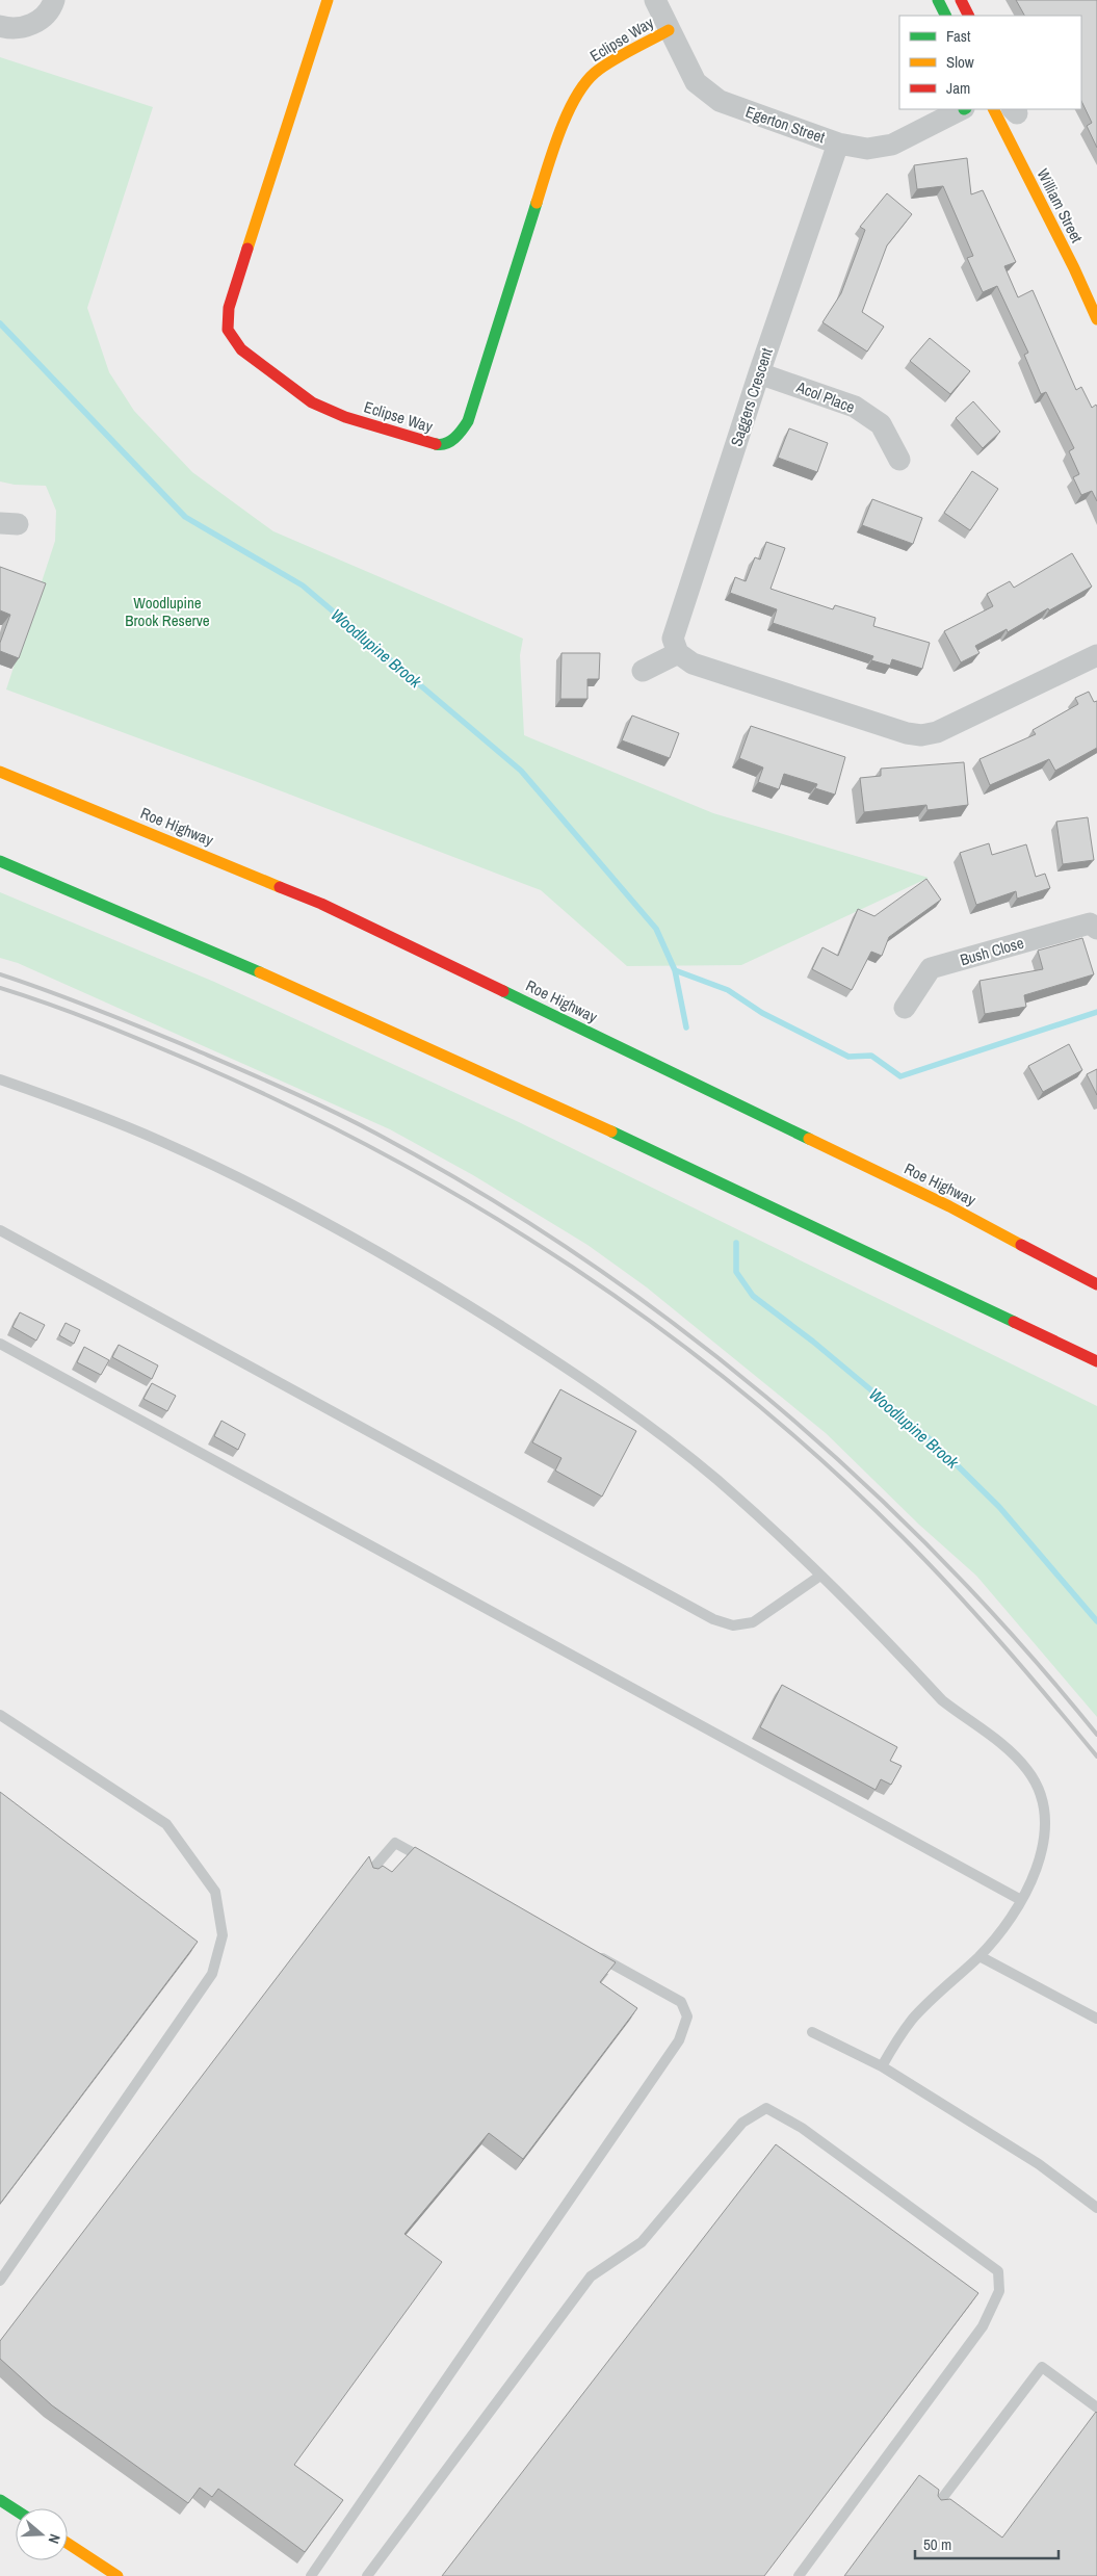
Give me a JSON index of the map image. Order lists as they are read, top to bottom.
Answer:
{
  "streets": {
    "main road": ["Eclipse Way", "William Street", "Roe Highway"],
    "street": [
      "Egerton Street",
      "Saggers Crescent",
      "Acol Place",
      "Bush Close"
    ]
  },
  "crossings": [
    ["Eclipse Way", "Egerton Street"],
    ["Egerton Street", "William Street"],
    ["Egerton Street", "Saggers Crescent"],
    ["Saggers Crescent", "Acol Place"]
  ],
  "water": ["Woodlupine Brook"],
  "parks": ["Woodlupine Brook Reserve"],
  "legend": ["Fast", "Slow", "Jam"],
  "scale_bar": "50 m",
  "north": "right"
}
